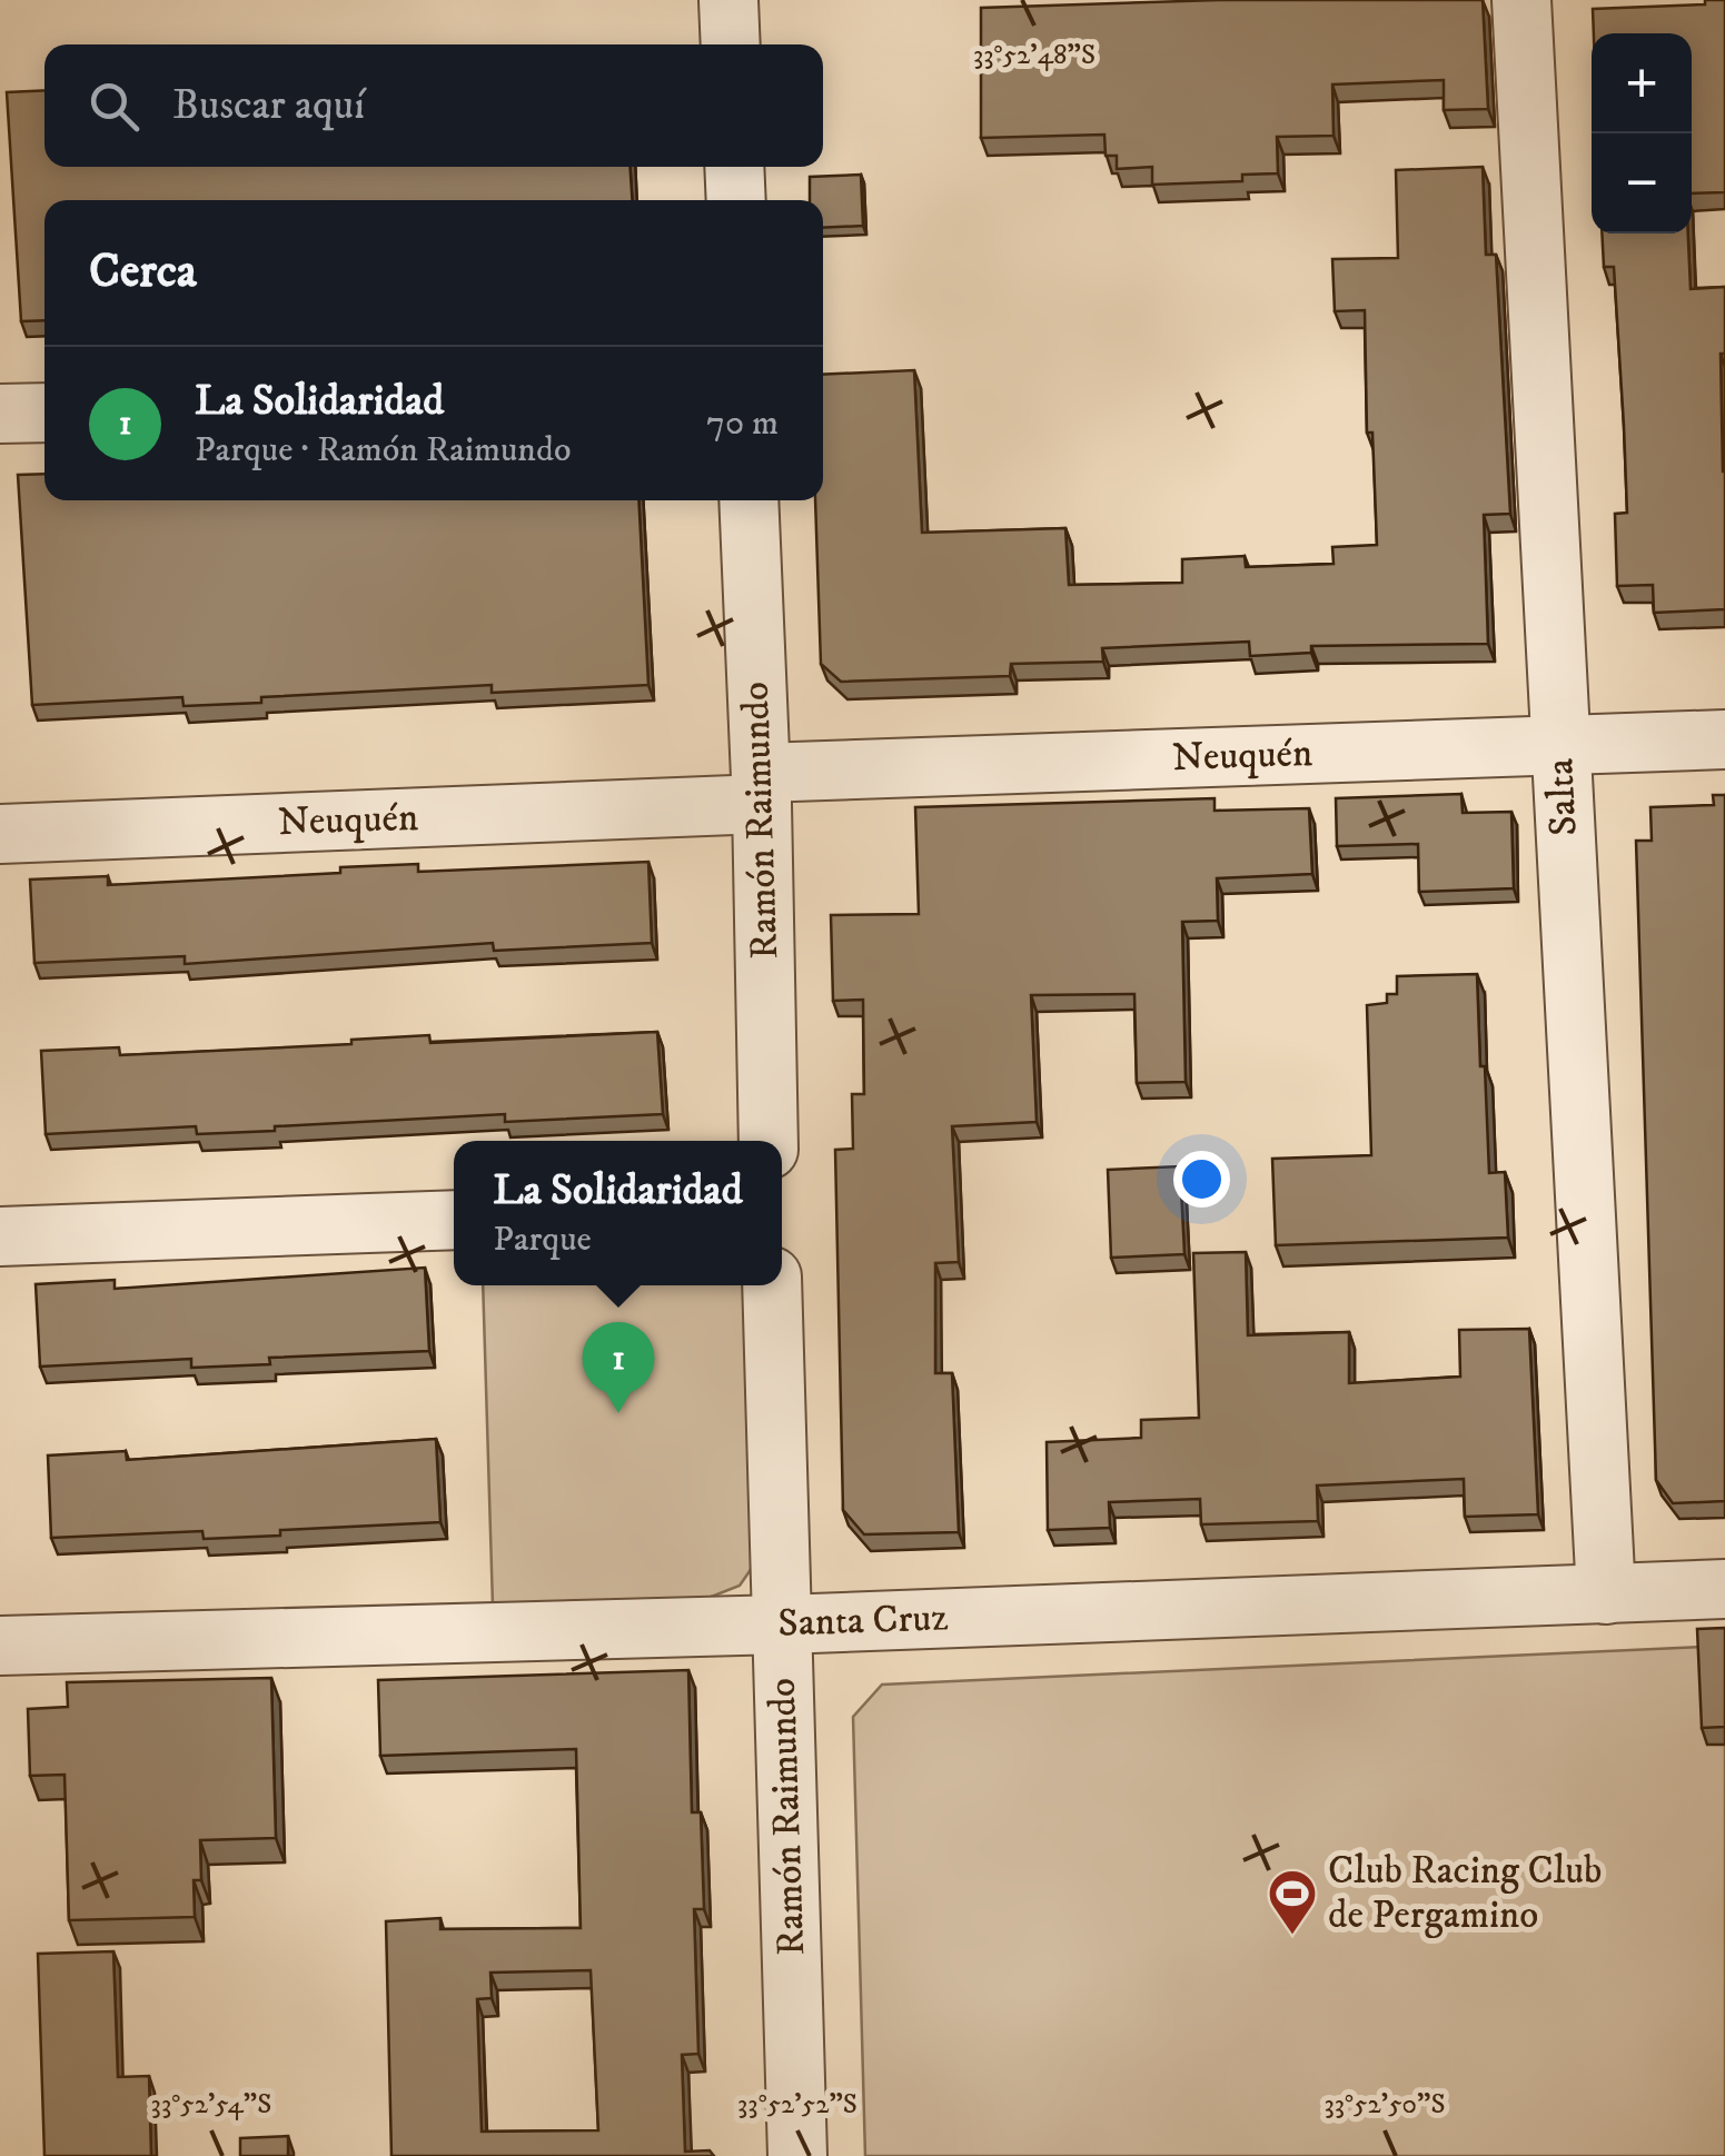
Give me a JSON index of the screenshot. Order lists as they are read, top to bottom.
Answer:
{
  "streets": {
    "street": [
      "Neuquén",
      "Salta",
      "Ramón Raimundo",
      "Santa Cruz"
    ]
  },
  "crossings": [
    ["Neuquén", "Salta"],
    ["Neuquén", "Ramón Raimundo"],
    ["Salta", "Santa Cruz"],
    ["Ramón Raimundo", "Santa Cruz"]
  ],
  "places": {
    "sports": ["Club Racing Club de Pergamino"]
  },
  "page": {
    "map_buttons": ["+", "−"],
    "search": "Buscar aquí",
    "heading": "Cerca",
    "list": [
      {
        "mark": "1",
        "name": "La Solidaridad",
        "note": "Parque · Ramón Raimundo",
        "value": "70 m"
      }
    ],
    "popup": ["La Solidaridad", "Parque"],
    "pins": "1"
  },
  "coordinates": [
    "33°52'48\"S",
    "33°52'54\"S",
    "33°52'52\"S",
    "33°52'50\"S"
  ]
}
